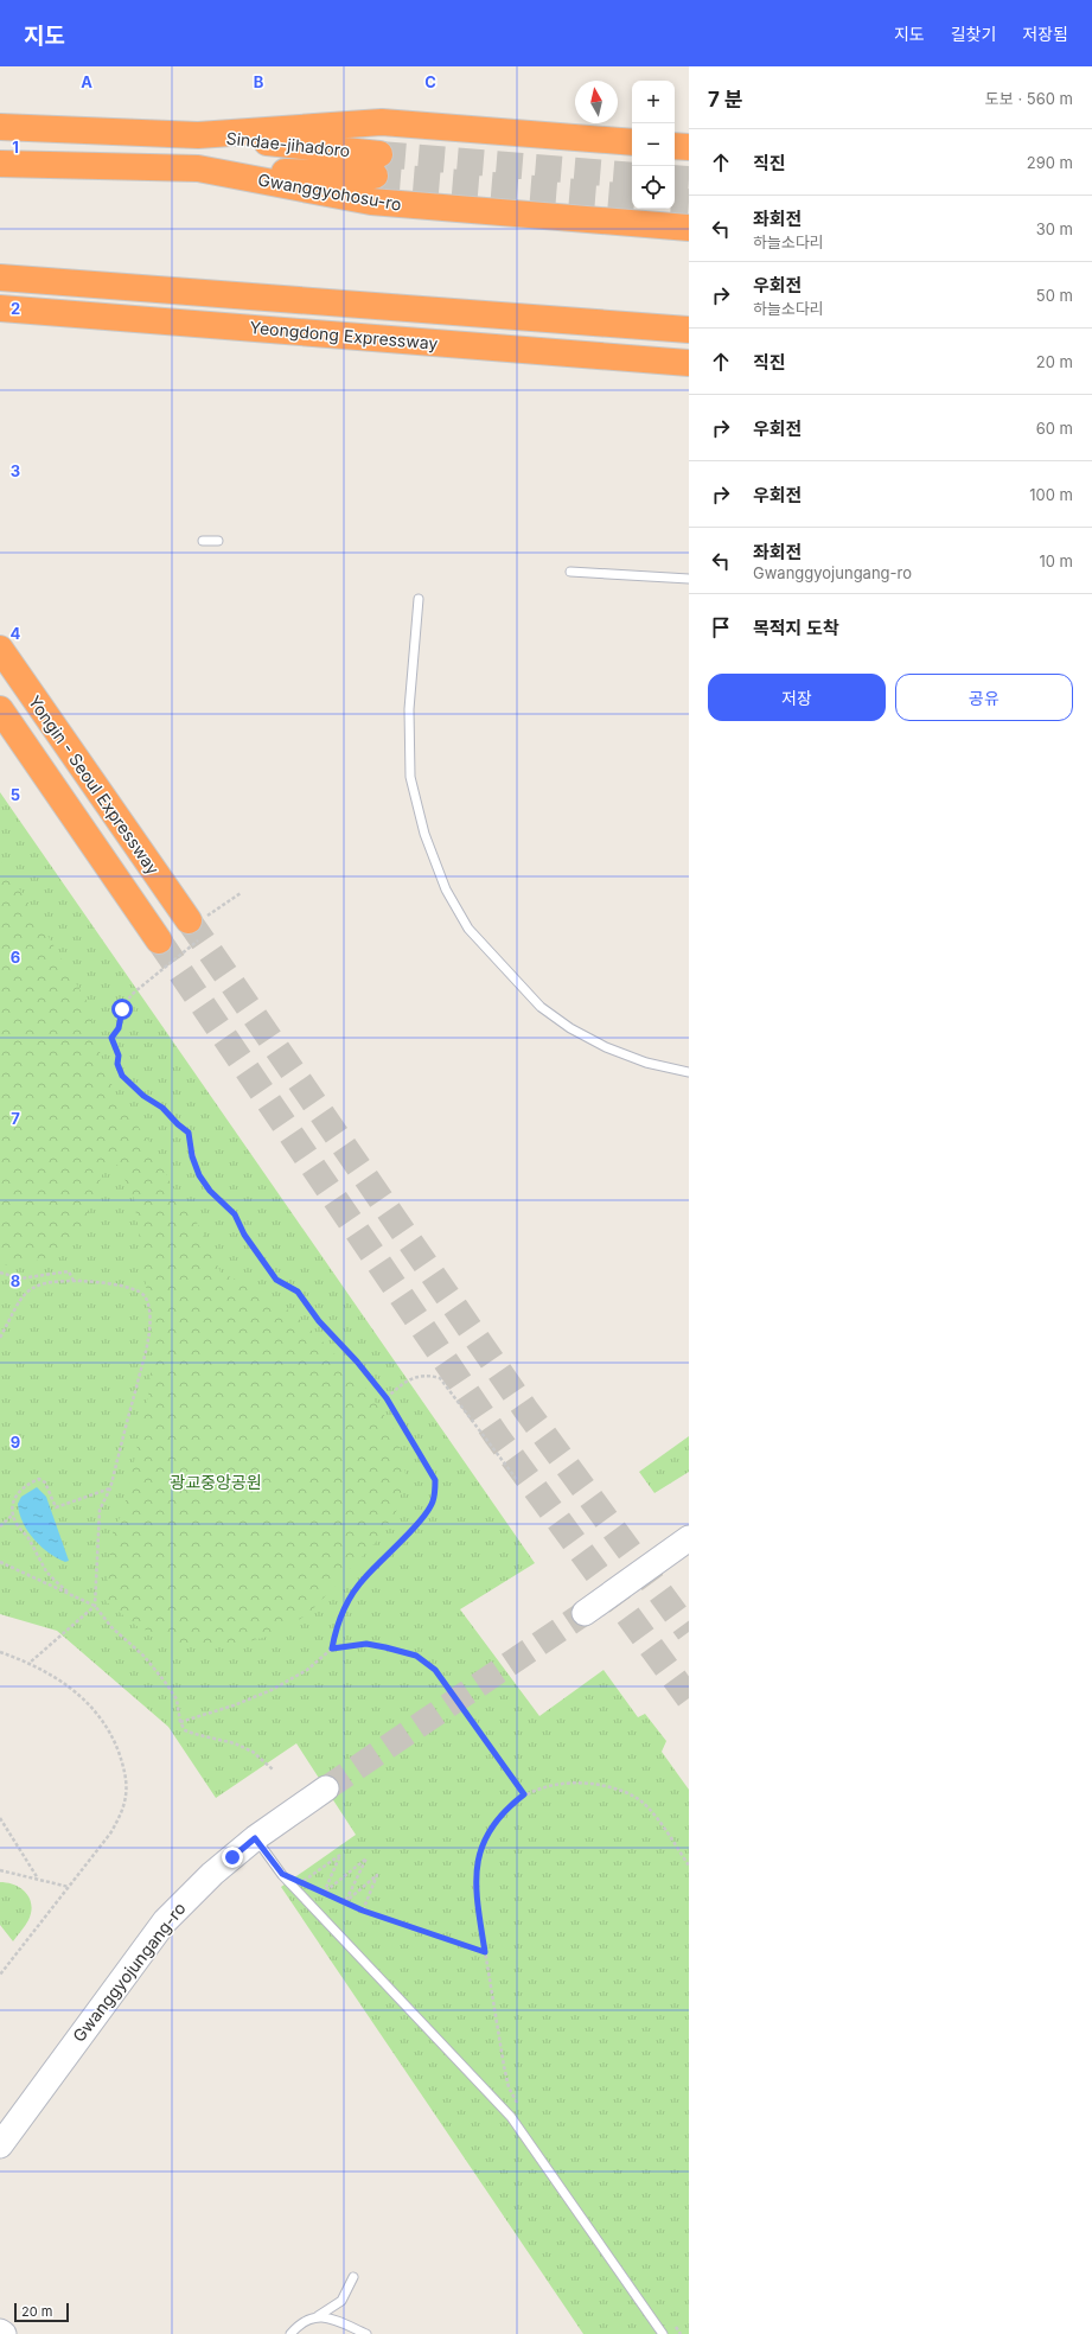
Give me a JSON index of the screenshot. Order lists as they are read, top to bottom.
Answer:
{
  "streets": {
    "highway": [
      "Sindae-jihadoro",
      "Gwanggyohosu-ro",
      "Yeongdong Expressway",
      "Yongin - Seoul Expressway"
    ],
    "main road": ["Gwanggyojungang-ro"]
  },
  "crossings": [
    ["Sindae-jihadoro", "Gwanggyohosu-ro"]
  ],
  "parks": ["광교중앙공원"],
  "scale_bar": "20 m",
  "north": "top",
  "page": {
    "header": "지도",
    "nav": ["지도", "길찾기", "저장됨"],
    "heading": ["7 분", "도보 · 560 m"],
    "map_buttons": ["+", "−"],
    "list": [
      ["직진", "290 m"],
      ["좌회전", "하늘소다리", "30 m"],
      ["우회전", "하늘소다리", "50 m"],
      ["직진", "20 m"],
      ["우회전", "60 m"],
      ["우회전", "100 m"],
      ["좌회전", "Gwanggyojungang-ro", "10 m"],
      "목적지 도착"
    ],
    "buttons": ["저장", "공유"],
    "scale": "20 m"
  },
  "grid": {
    "columns": ["A", "B", "C"],
    "rows": [
      "1",
      "2",
      "3",
      "4",
      "5",
      "6",
      "7",
      "8",
      "9"
    ]
  }
}
